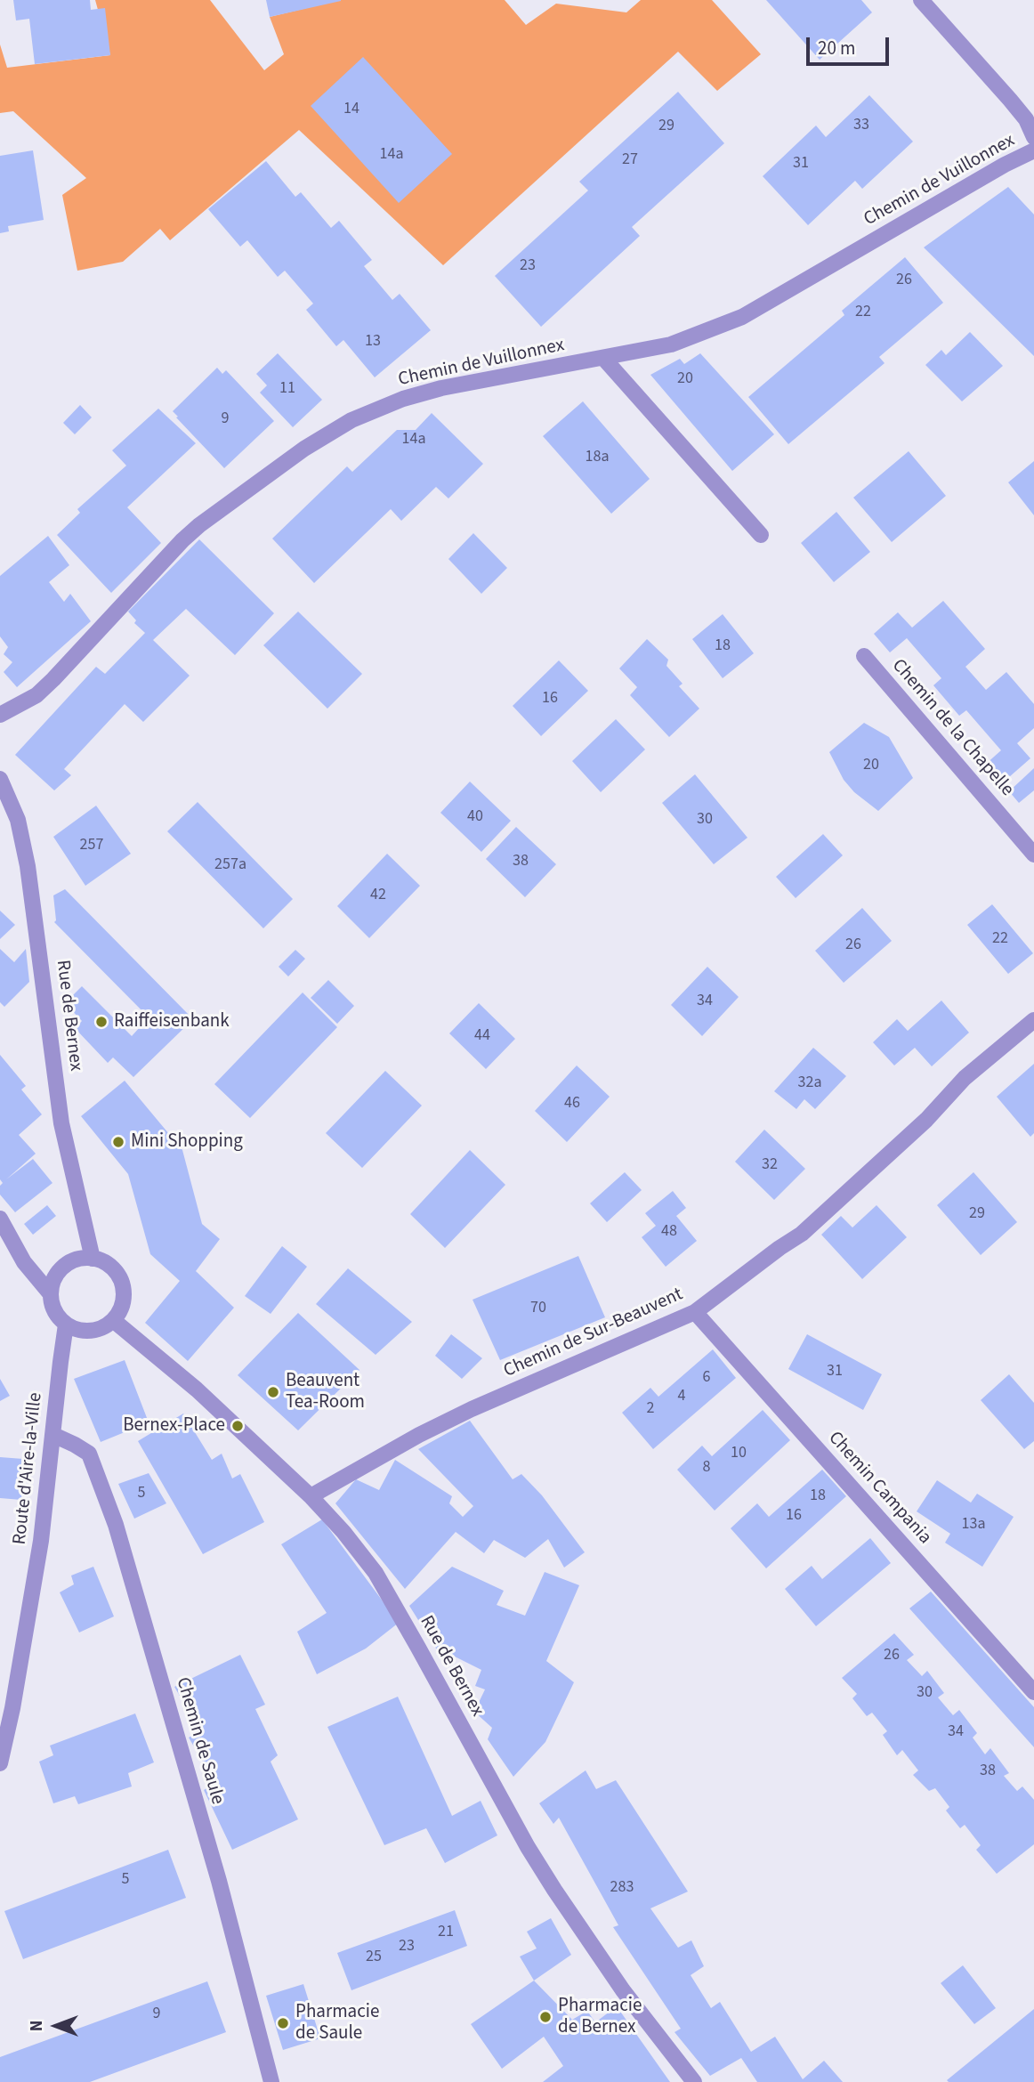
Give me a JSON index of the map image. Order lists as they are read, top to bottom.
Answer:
{
  "streets": {
    "street": [
      "Chemin de Vuillonnex",
      "Chemin de la Chapelle",
      "Rue de Bernex",
      "Chemin de Sur-Beauvent",
      "Route d'Aire-la-Ville",
      "Chemin Campania",
      "Chemin de Saule"
    ]
  },
  "crossings": [
    ["Rue de Bernex", "Chemin de Sur-Beauvent"],
    ["Rue de Bernex", "Route d'Aire-la-Ville"],
    ["Chemin de Sur-Beauvent", "Chemin Campania"],
    ["Route d'Aire-la-Ville", "Chemin de Saule"]
  ],
  "places": [
    "Raiffeisenbank",
    "Mini Shopping",
    "Beauvent Tea-Room",
    "Bernex-Place",
    "Pharmacie de Bernex",
    "Pharmacie de Saule"
  ],
  "house_numbers": [
    "14",
    "33",
    "29",
    "14a",
    "27",
    "31",
    "23",
    "26",
    "22",
    "13",
    "20",
    "11",
    "9",
    "14a",
    "18a",
    "18",
    "16",
    "20",
    "40",
    "30",
    "257",
    "38",
    "257a",
    "42",
    "22",
    "26",
    "34",
    "44",
    "32a",
    "46",
    "32",
    "29",
    "48",
    "70",
    "31",
    "6",
    "4",
    "2",
    "10",
    "8",
    "5",
    "18",
    "16",
    "13a",
    "26",
    "30",
    "34",
    "38",
    "5",
    "283",
    "21",
    "23",
    "25",
    "9"
  ],
  "scale_bar": "20 m",
  "north": "left"
}
